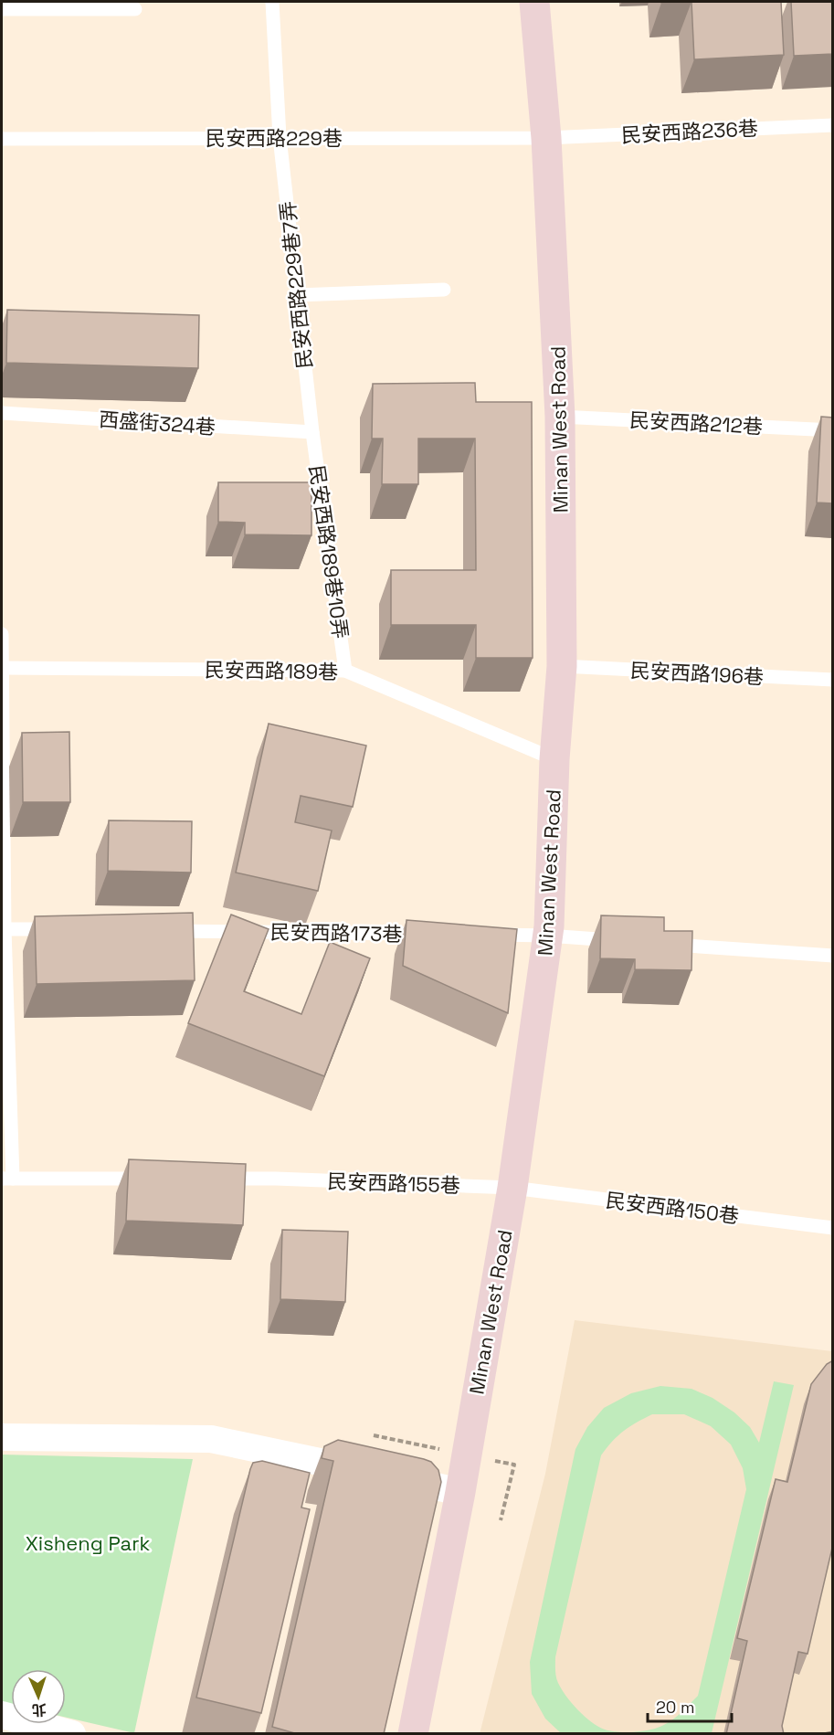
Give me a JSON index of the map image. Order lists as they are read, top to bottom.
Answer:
{
  "streets": {
    "street": ["Minan West Road"],
    "lane": [
      "民安西路236巷",
      "民安西路229巷",
      "民安西路229巷7弄",
      "西盛街324巷",
      "民安西路212巷",
      "民安西路189巷10弄",
      "民安西路189巷",
      "民安西路196巷",
      "民安西路173巷",
      "民安西路155巷",
      "民安西路150巷"
    ]
  },
  "crossings": [
    ["民安西路236巷", "民安西路229巷"],
    ["民安西路236巷", "Minan West Road"],
    ["民安西路229巷", "民安西路229巷7弄"],
    ["民安西路229巷", "Minan West Road"],
    ["民安西路229巷7弄", "西盛街324巷"],
    ["民安西路229巷7弄", "民安西路189巷10弄"],
    ["西盛街324巷", "民安西路189巷10弄"],
    ["民安西路212巷", "Minan West Road"],
    ["Minan West Road", "民安西路189巷"],
    ["Minan West Road", "民安西路196巷"],
    ["Minan West Road", "民安西路155巷"],
    ["Minan West Road", "民安西路150巷"],
    ["民安西路189巷10弄", "民安西路189巷"],
    ["民安西路155巷", "民安西路150巷"]
  ],
  "parks": ["Xisheng Park"],
  "scale_bar": "20 m",
  "north": "bottom"
}
